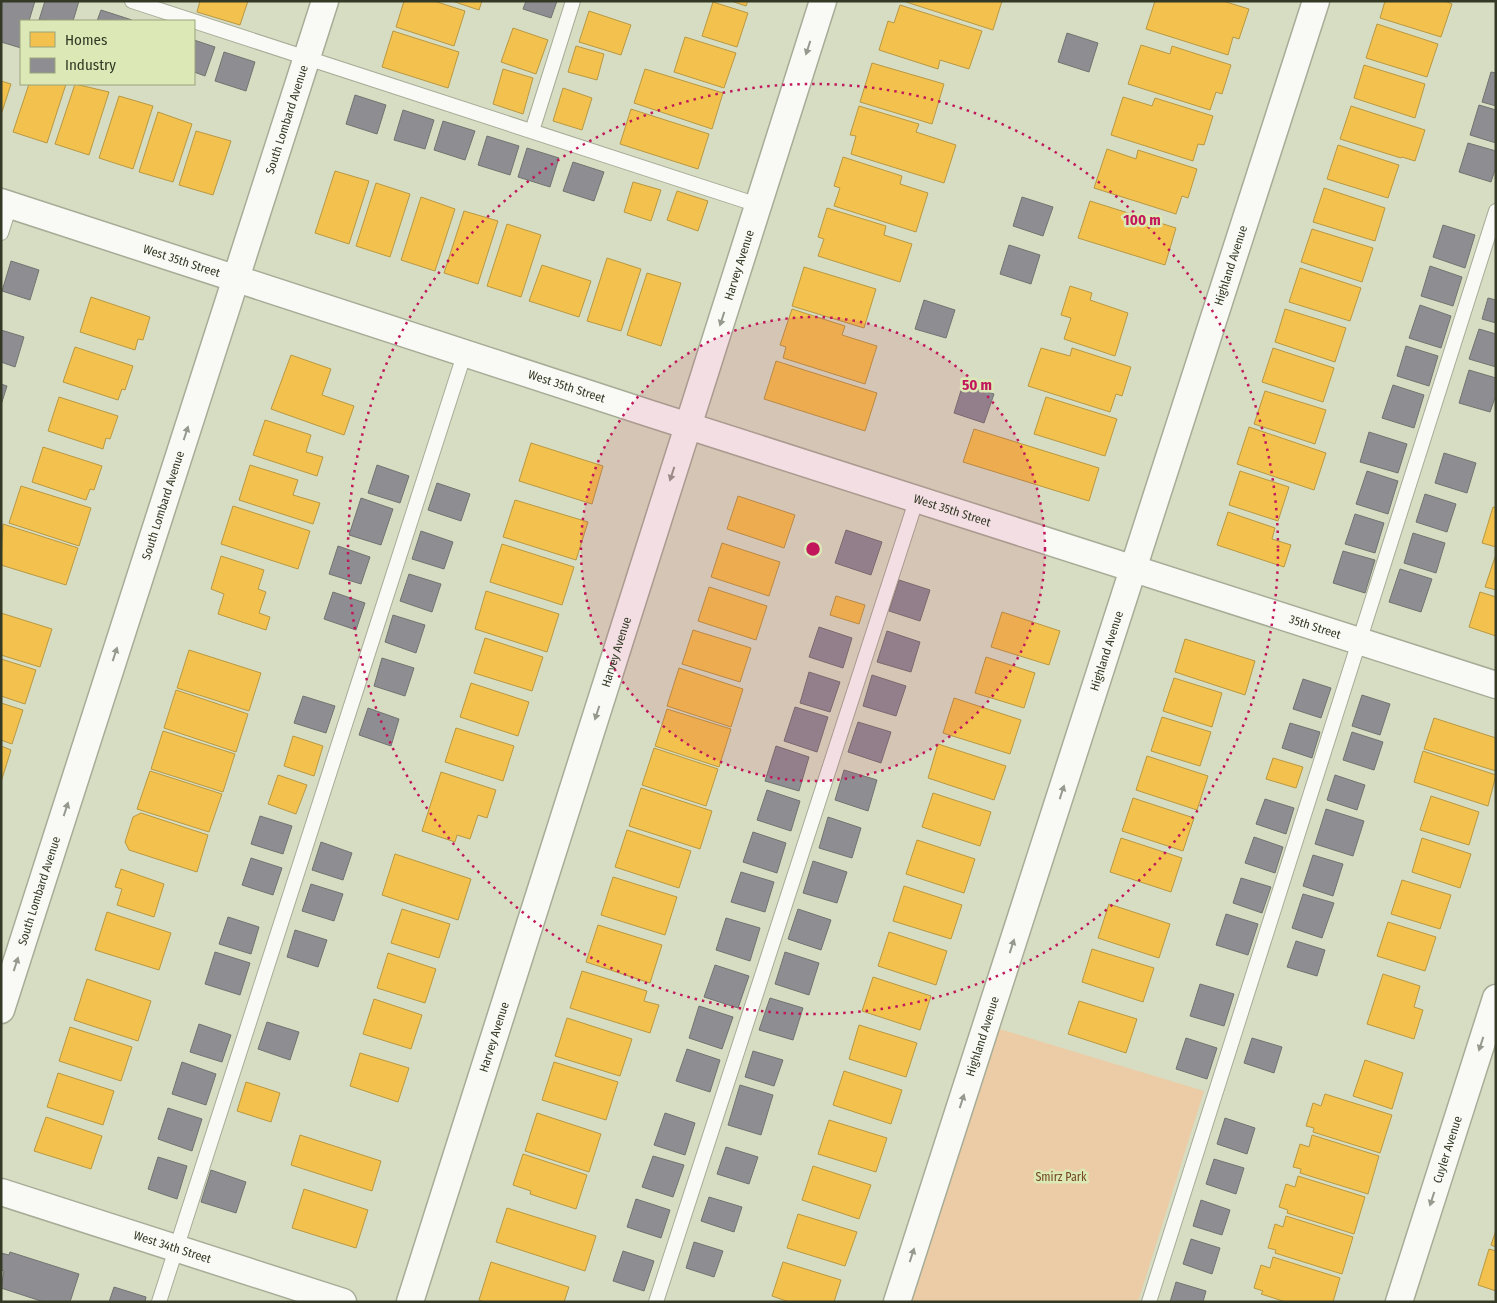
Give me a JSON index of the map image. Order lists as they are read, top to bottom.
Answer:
{
  "streets": {
    "street": [
      "South Lombard Avenue",
      "West 35th Street",
      "Harvey Avenue",
      "Highland Avenue",
      "35th Street",
      "Cuyler Avenue",
      "West 34th Street"
    ]
  },
  "crossings": [
    ["South Lombard Avenue", "West 35th Street"],
    ["West 35th Street", "Harvey Avenue"],
    ["West 35th Street", "Highland Avenue"],
    ["West 35th Street", "35th Street"],
    ["Highland Avenue", "35th Street"]
  ],
  "one_way": [
    "South Lombard Avenue",
    "Harvey Avenue",
    "Highland Avenue",
    "Cuyler Avenue"
  ],
  "parks": ["Smirz Park"],
  "legend": ["Homes", "Industry"],
  "rings": ["100 m", "50 m"]
}
